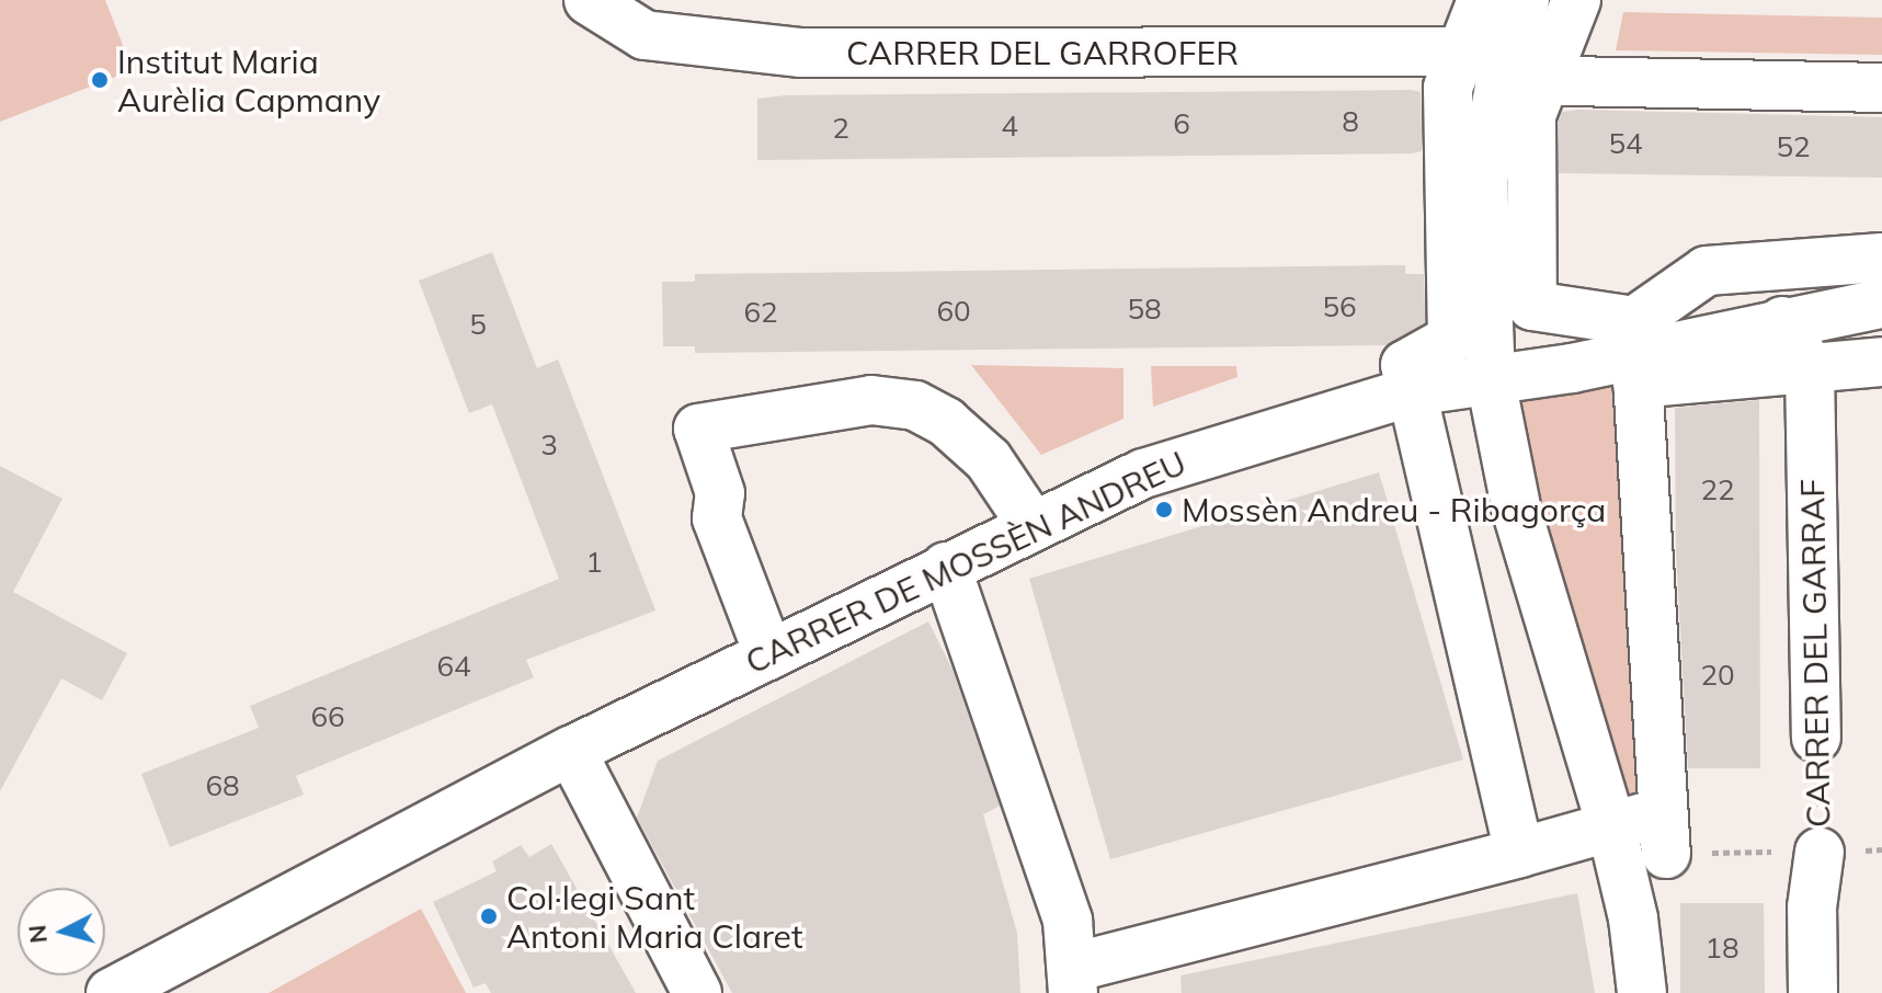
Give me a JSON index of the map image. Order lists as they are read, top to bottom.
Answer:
{
  "streets": {
    "street": ["CARRER DEL GARROFER", "CARRER DE MOSSÈN ANDREU", "CARRER DEL GARRAF"]
  },
  "crossings": [
    ["CARRER DE MOSSÈN ANDREU", "CARRER DEL GARRAF"]
  ],
  "places": ["Institut Maria Aurèlia Capmany", "Mossèn Andreu - Ribagorça", "Col·legi Sant Antoni Maria Claret"],
  "house_numbers": [
    "8",
    "6",
    "4",
    "2",
    "54",
    "52",
    "56",
    "58",
    "60",
    "62",
    "5",
    "3",
    "22",
    "1",
    "64",
    "20",
    "66",
    "68",
    "18"
  ],
  "north": "left"
}
